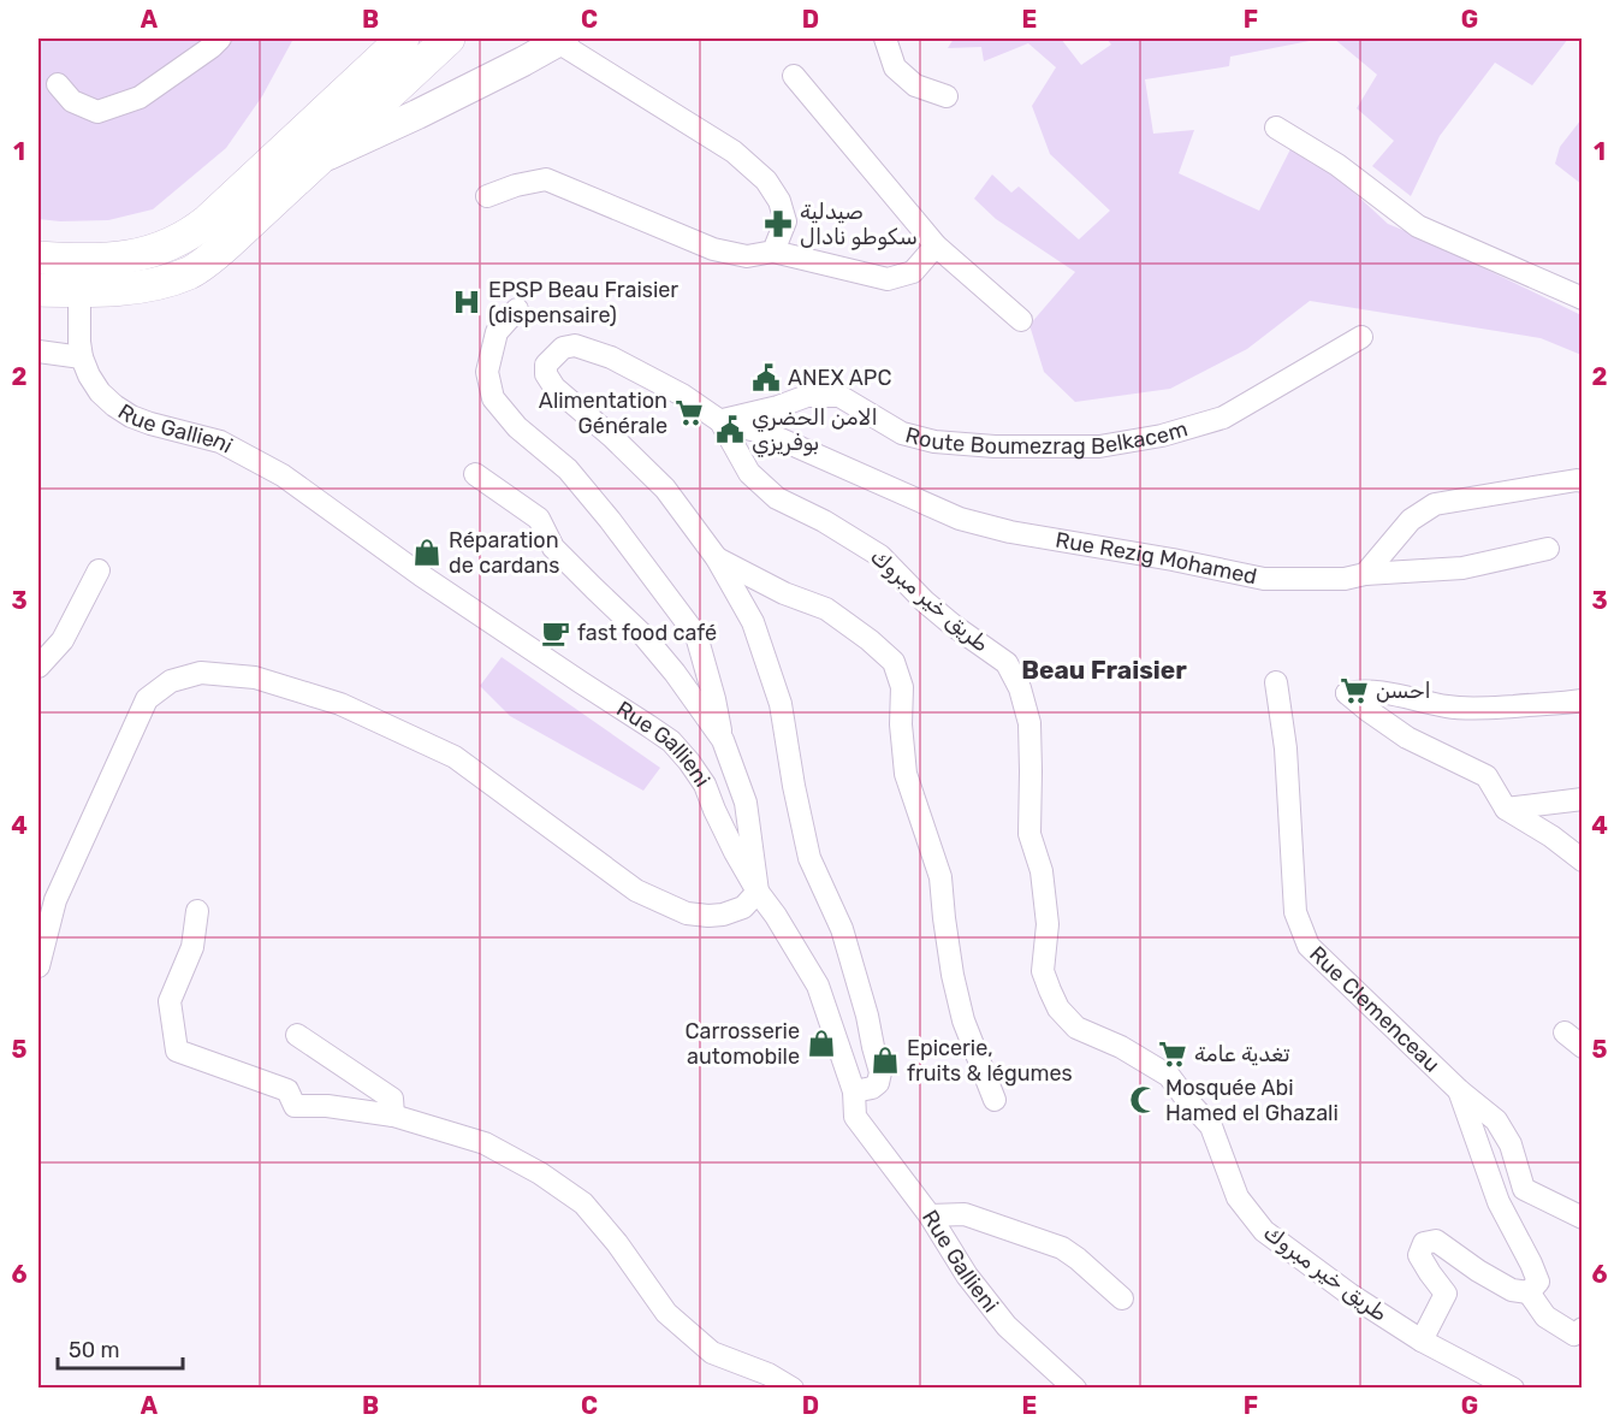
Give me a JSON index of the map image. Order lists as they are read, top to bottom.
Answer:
{
  "streets": {
    "street": [
      "Route Boumezrag Belkacem",
      "Rue Gallieni",
      "Rue Rezig Mohamed",
      "طريق خير مبروك",
      "Rue Clemenceau"
    ]
  },
  "crossings": [
    ["Route Boumezrag Belkacem", "Rue Rezig Mohamed"],
    ["Route Boumezrag Belkacem", "طريق خير مبروك"],
    ["Rue Gallieni", "طريق خير مبروك"],
    ["Rue Rezig Mohamed", "طريق خير مبروك"]
  ],
  "districts": ["Beau Fraisier"],
  "places": {
    "pharmacy": ["صيدلية سكوطو نادال"],
    "hospital": ["EPSP Beau Fraisier (dispensaire)"],
    "public building": ["ANEX APC", "الامن الحضري بوفريزي"],
    "supermarket": ["Alimentation Générale", "احسن", "تغدية عامة"],
    "shop": ["Réparation de cardans", "Carrosserie automobile", "Epicerie, fruits & légumes"],
    "cafe": ["fast food café"],
    "mosque": ["Mosquée Abi Hamed el Ghazali"]
  },
  "scale_bar": "50 m",
  "grid": {
    "columns": [
      "A",
      "B",
      "C",
      "D",
      "E",
      "F",
      "G"
    ],
    "rows": [
      "1",
      "2",
      "3",
      "4",
      "5",
      "6"
    ]
  }
}
